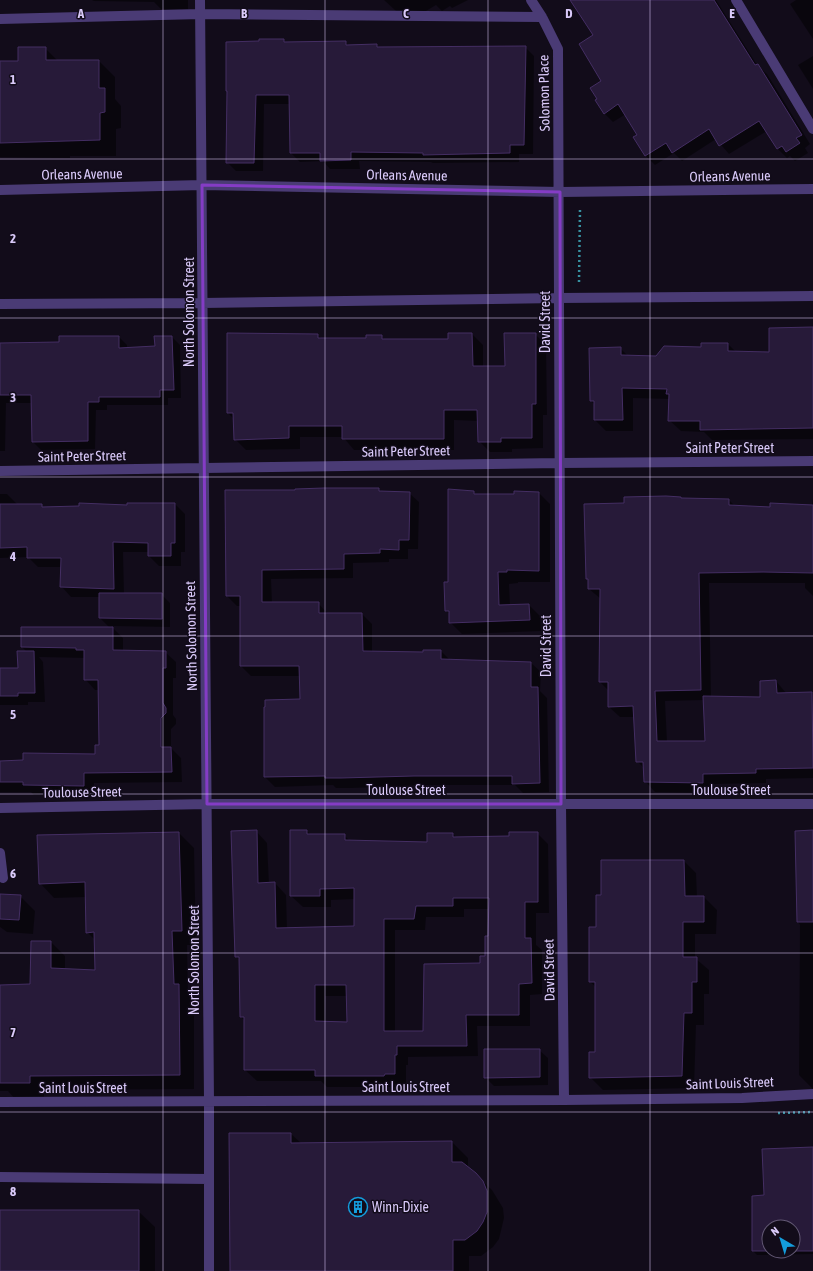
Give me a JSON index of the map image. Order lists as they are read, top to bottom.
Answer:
{
  "streets": {
    "street": [
      "Solomon Place",
      "Orleans Avenue",
      "North Solomon Street",
      "David Street",
      "Saint Peter Street",
      "Toulouse Street",
      "Saint Louis Street"
    ]
  },
  "crossings": [
    ["Solomon Place", "Orleans Avenue"],
    ["Solomon Place", "David Street"],
    ["Orleans Avenue", "North Solomon Street"],
    ["Orleans Avenue", "David Street"],
    ["North Solomon Street", "Saint Peter Street"],
    ["North Solomon Street", "Toulouse Street"],
    ["North Solomon Street", "Saint Louis Street"],
    ["David Street", "Saint Peter Street"],
    ["David Street", "Toulouse Street"],
    ["David Street", "Saint Louis Street"]
  ],
  "places": {
    "building": ["Winn-Dixie"]
  },
  "north": "top left",
  "grid": {
    "columns": [
      "A",
      "B",
      "C",
      "D",
      "E"
    ],
    "rows": [
      "1",
      "2",
      "3",
      "4",
      "5",
      "6",
      "7",
      "8"
    ]
  }
}
